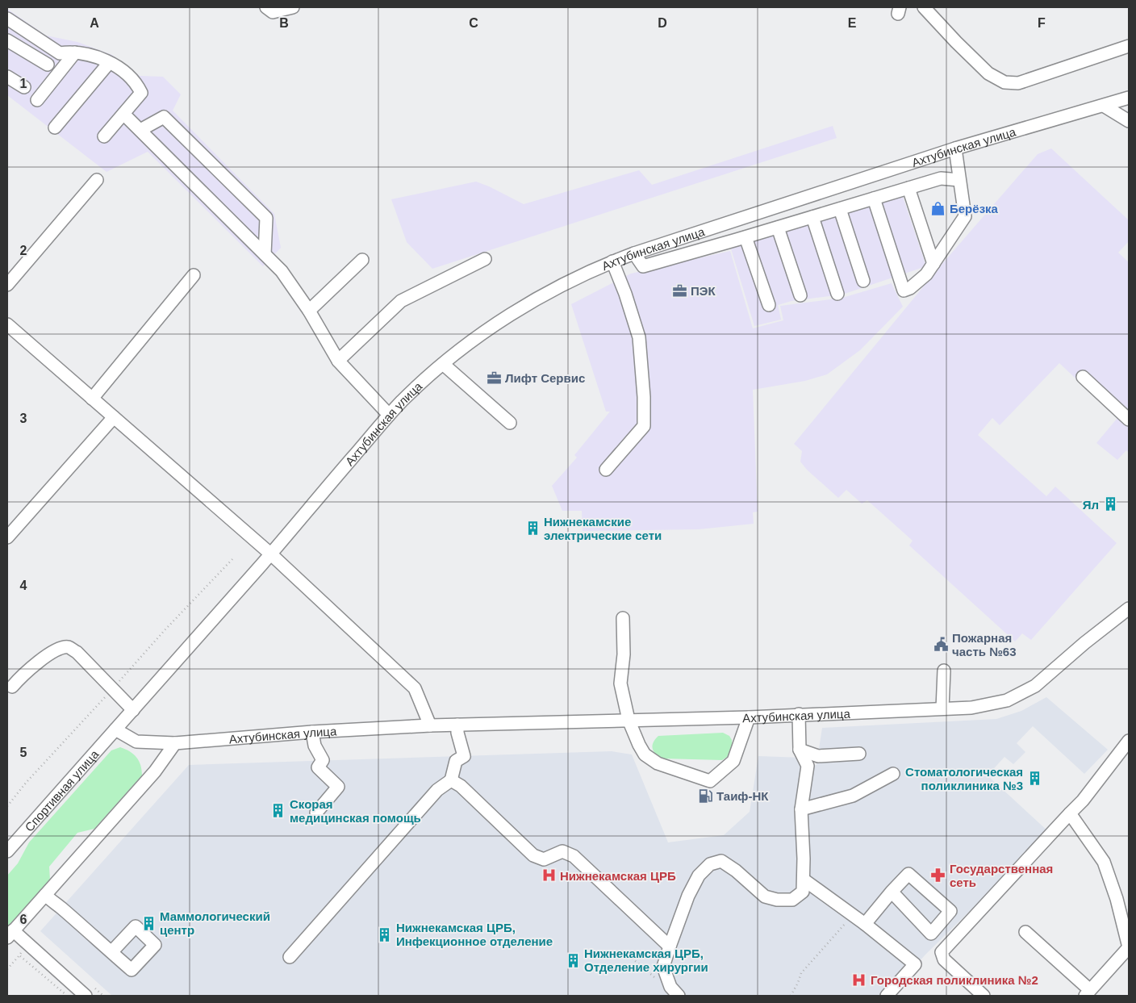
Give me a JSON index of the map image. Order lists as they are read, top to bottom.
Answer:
{
  "streets": {
    "street": ["Ахтубинская улица", "Спортивная улица"]
  },
  "crossings": [
    ["Ахтубинская улица", "Спортивная улица"]
  ],
  "places": {
    "shop": ["Берёзка"],
    "office": ["ПЭК", "Лифт Сервис"],
    "building": [
      "Ял",
      "Нижнекамские электрические сети",
      "Стоматологическая поликлиника №3",
      "Скорая медицинская помощь",
      "Маммологический центр",
      "Нижнекамская ЦРБ, Инфекционное отделение",
      "Нижнекамская ЦРБ, Отделение хирургии"
    ],
    "public building": ["Пожарная часть №63"],
    "fuel station": ["Таиф-НК"],
    "hospital": ["Нижнекамская ЦРБ", "Городская поликлиника №2"],
    "pharmacy": ["Государственная сеть"]
  },
  "grid": {
    "columns": [
      "A",
      "B",
      "C",
      "D",
      "E",
      "F"
    ],
    "rows": [
      "1",
      "2",
      "3",
      "4",
      "5",
      "6"
    ]
  }
}
